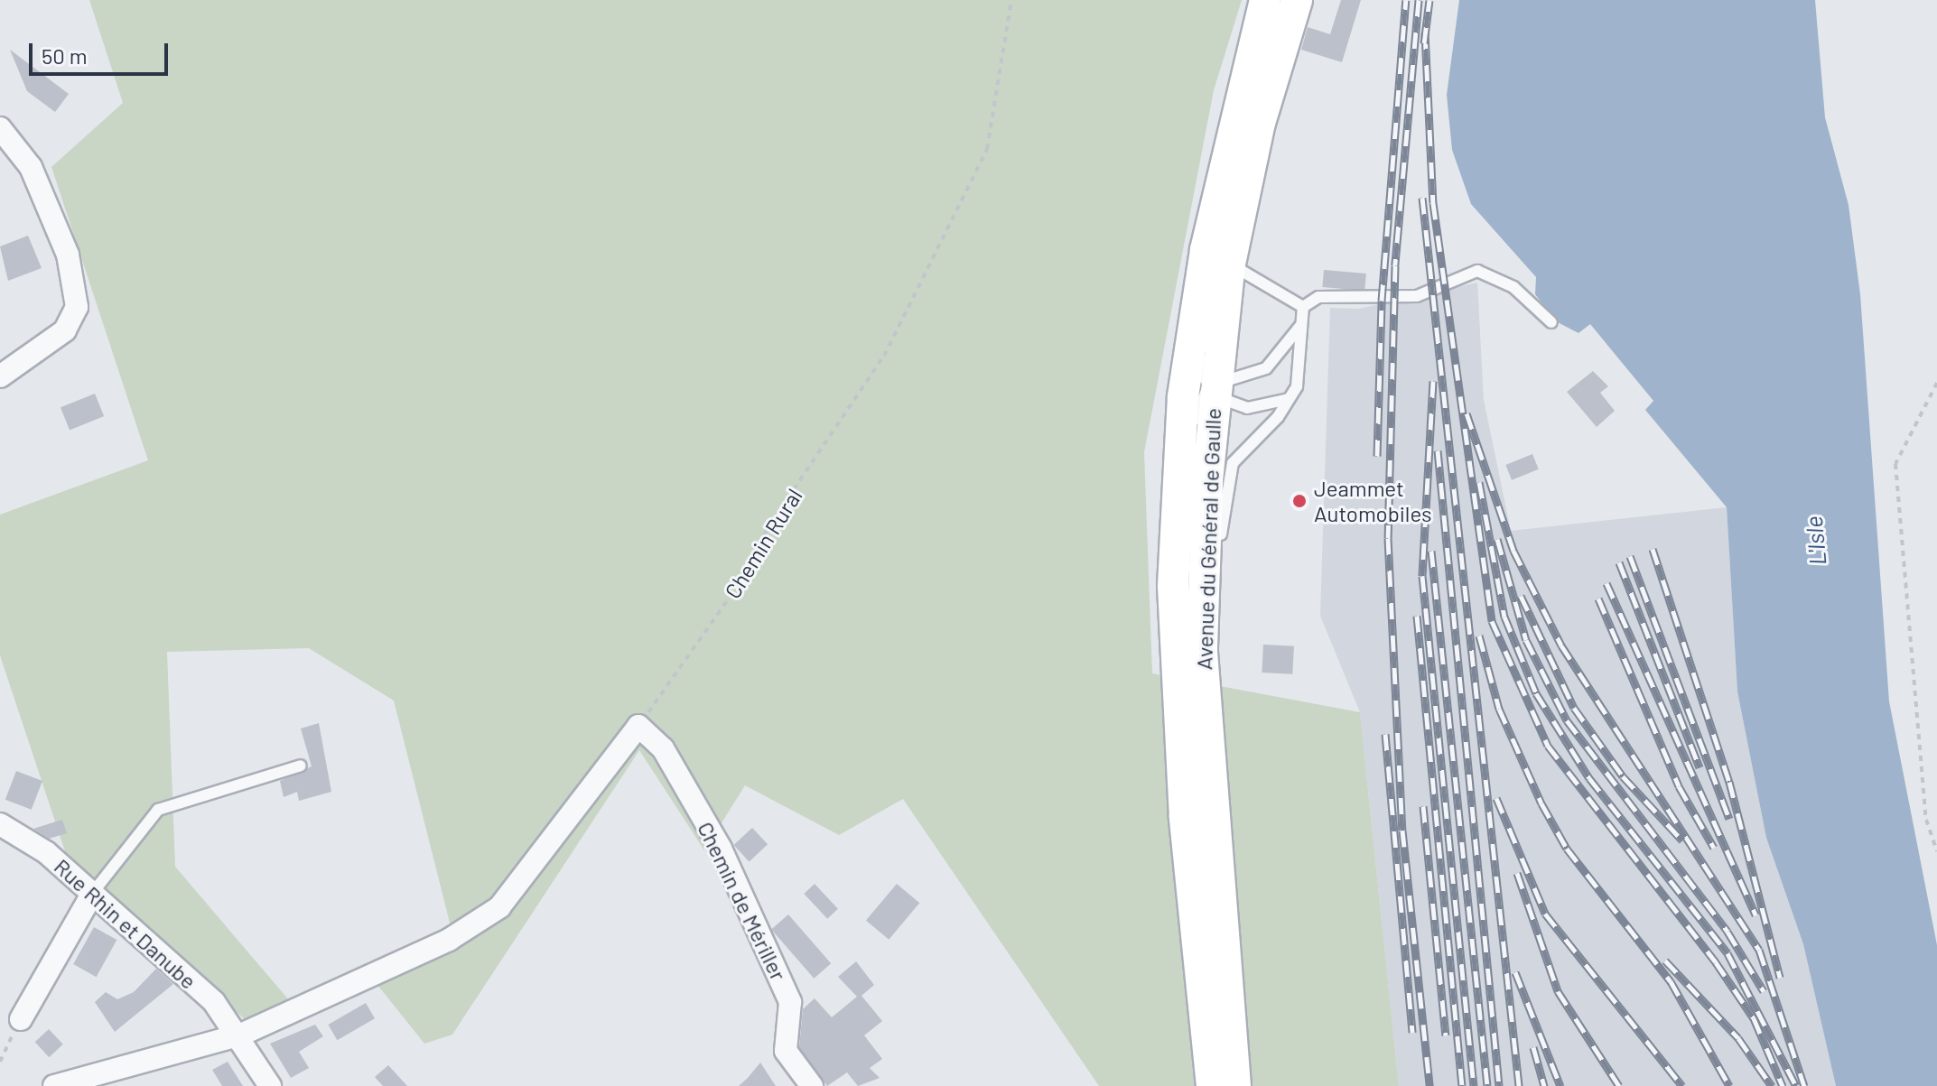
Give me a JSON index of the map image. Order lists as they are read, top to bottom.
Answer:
{
  "streets": {
    "main road": ["Avenue du Général de Gaulle"],
    "street": ["Chemin de Mériller", "Rue Rhin et Danube"],
    "path": ["Chemin Rural"]
  },
  "crossings": [
    ["Chemin Rural", "Chemin de Mériller"]
  ],
  "water": ["L'Isle"],
  "places": ["Jeammet Automobiles"],
  "scale_bar": "50 m"
}
